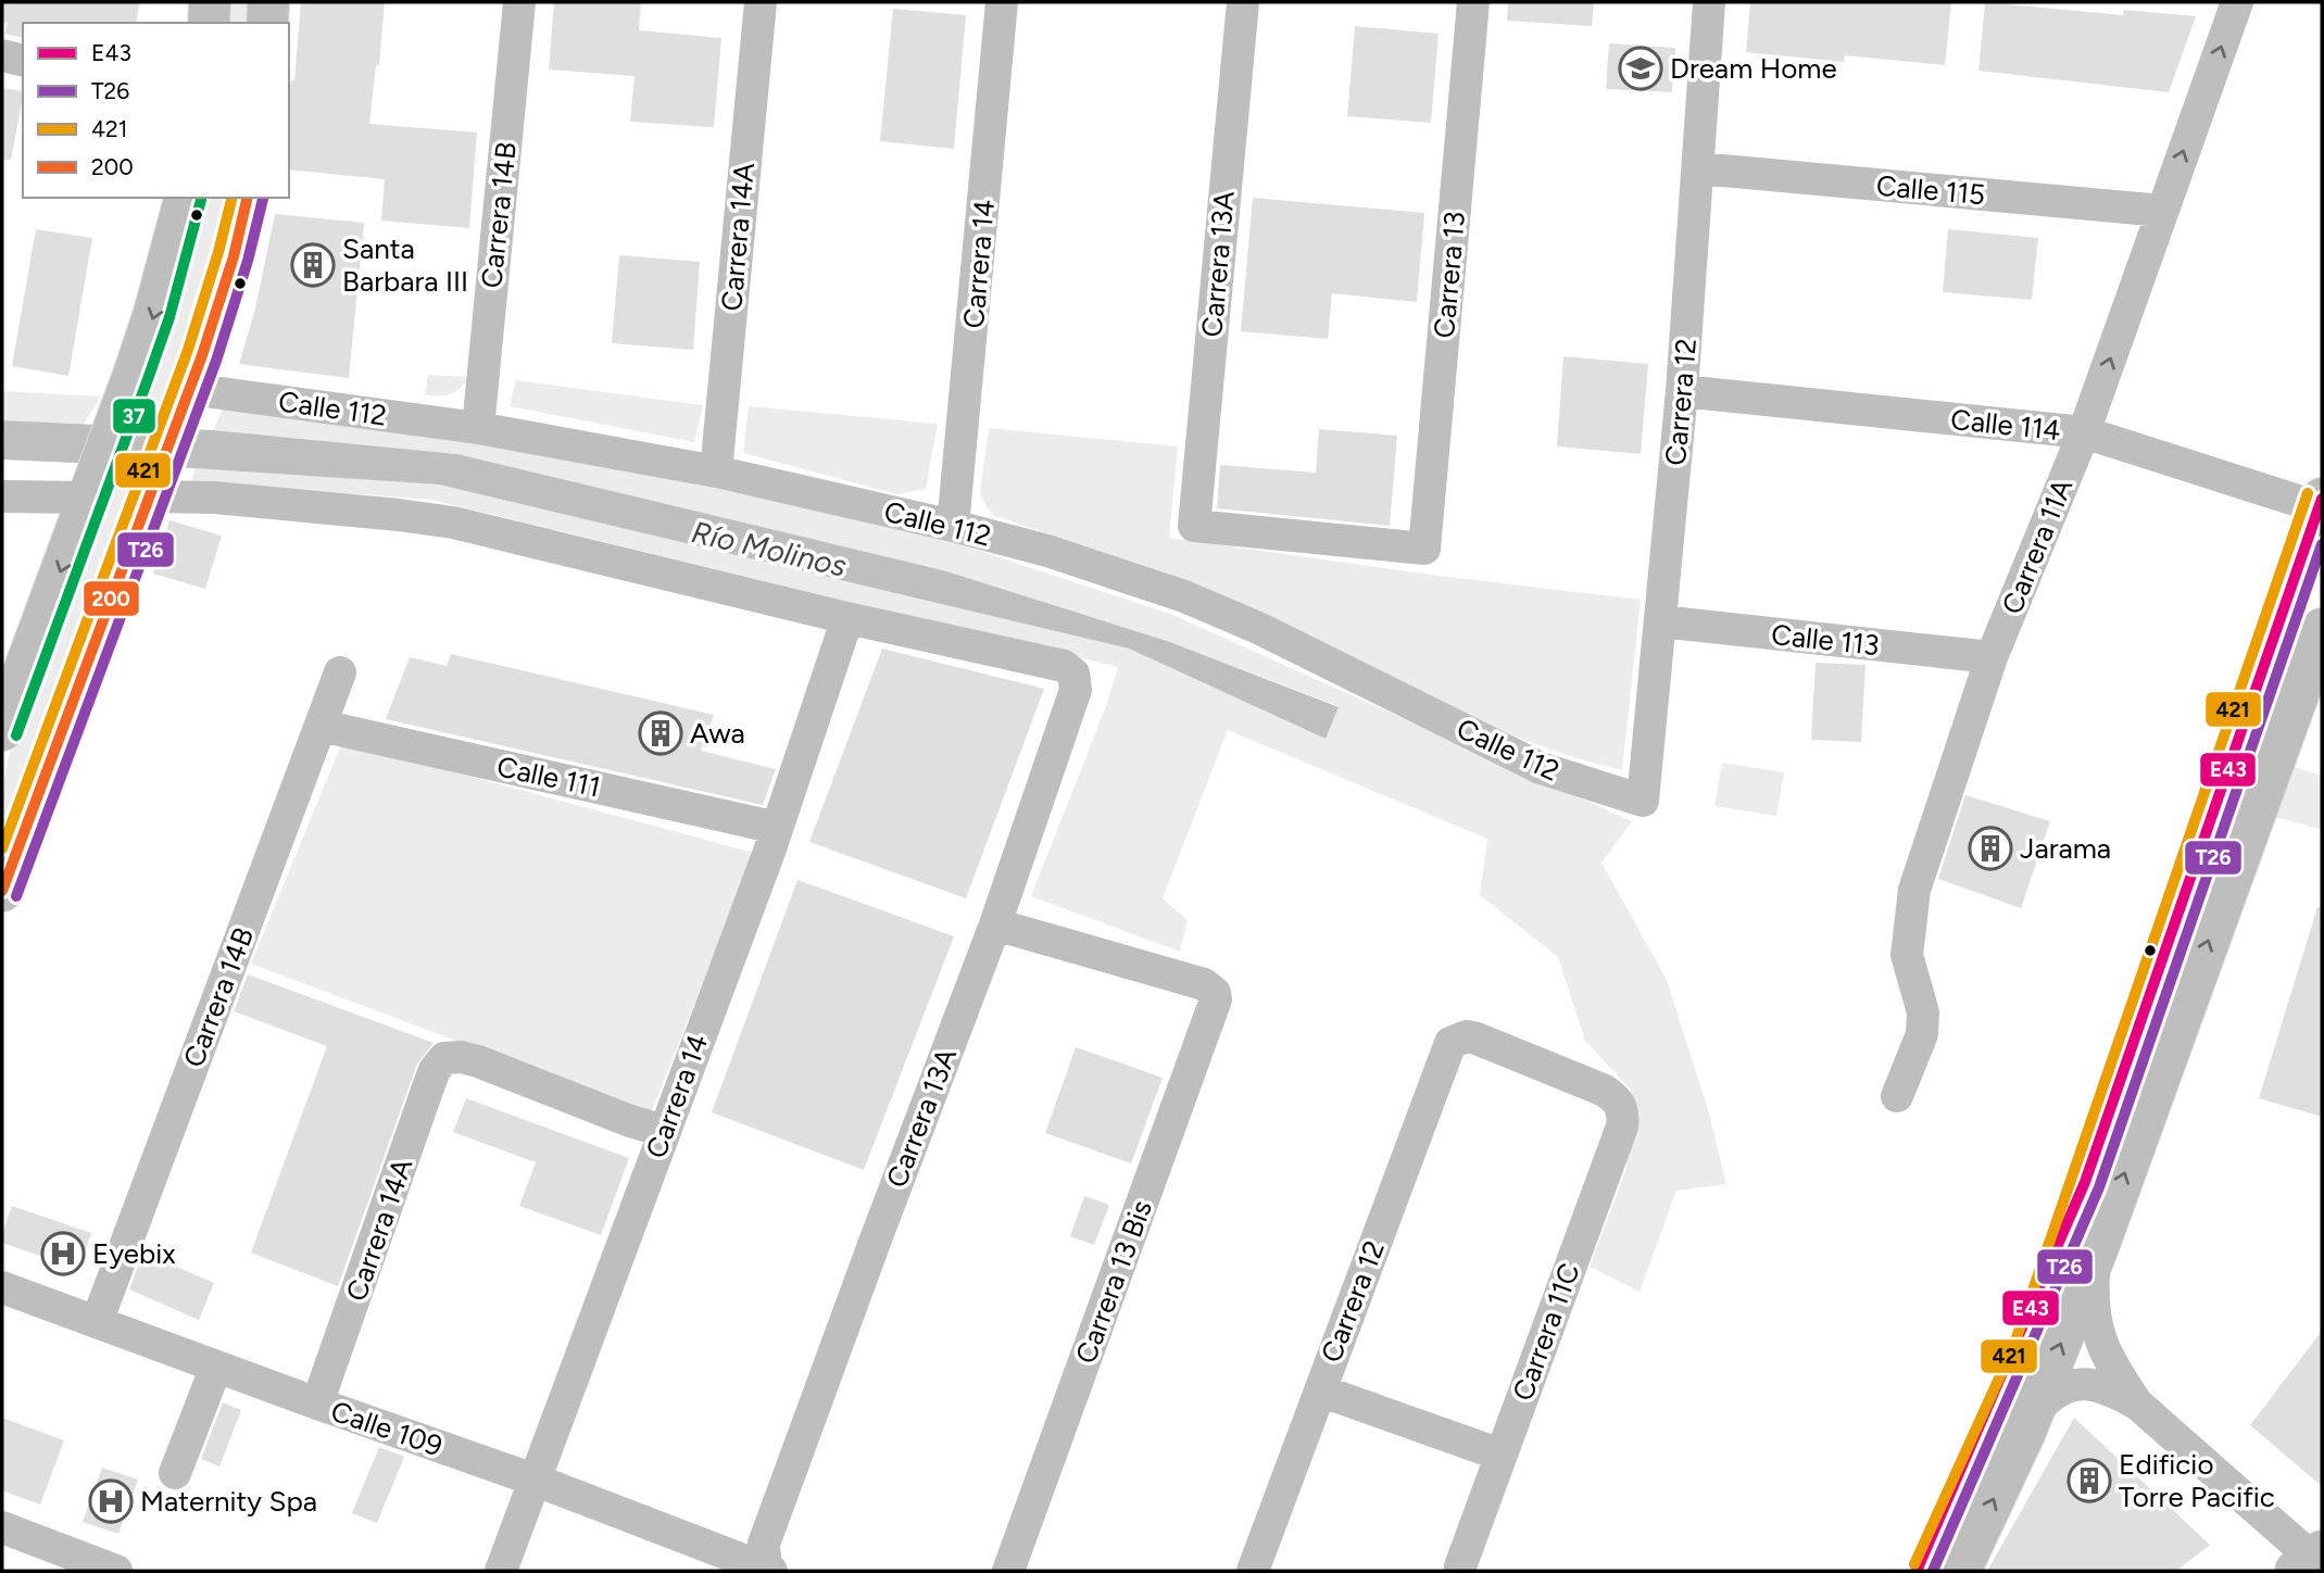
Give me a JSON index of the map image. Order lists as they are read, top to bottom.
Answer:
{
  "streets": {
    "street": [
      "Calle 115",
      "Carrera 14B",
      "Carrera 14A",
      "Carrera 14",
      "Carrera 13A",
      "Carrera 13",
      "Carrera 12",
      "Calle 112",
      "Calle 114",
      "Carrera 11A",
      "Calle 113",
      "Calle 111",
      "Carrera 13 Bis",
      "Carrera 11C",
      "Calle 109"
    ]
  },
  "crossings": [
    ["Calle 115", "Carrera 12"],
    ["Calle 115", "Carrera 11A"],
    ["Carrera 14B", "Calle 112"],
    ["Carrera 14B", "Calle 111"],
    ["Carrera 14B", "Calle 109"],
    ["Carrera 14A", "Carrera 14"],
    ["Carrera 14A", "Calle 112"],
    ["Carrera 14A", "Calle 109"],
    ["Carrera 14", "Carrera 13A"],
    ["Carrera 14", "Calle 112"],
    ["Carrera 14", "Calle 111"],
    ["Carrera 14", "Calle 109"],
    ["Carrera 13A", "Carrera 13"],
    ["Carrera 13A", "Carrera 13 Bis"],
    ["Carrera 13A", "Calle 109"],
    ["Carrera 12", "Calle 112"],
    ["Carrera 12", "Calle 114"],
    ["Carrera 12", "Calle 113"],
    ["Carrera 12", "Carrera 11C"],
    ["Calle 114", "Carrera 11A"],
    ["Carrera 11A", "Calle 113"]
  ],
  "one_way": ["Carrera 11A"],
  "water": ["Río Molinos"],
  "places": {
    "school or university": ["Dream Home"],
    "building": [
      "Santa Barbara III",
      "Awa",
      "Jarama",
      "Edificio Torre Pacific"
    ],
    "hospital": ["Eyebix", "Maternity Spa"]
  },
  "lines": [
    "transit line 421",
    "transit line 200",
    "transit line T26",
    "transit line 37",
    "transit line E43"
  ],
  "legend": [
    "E43",
    "T26",
    "421",
    "200"
  ]
}
